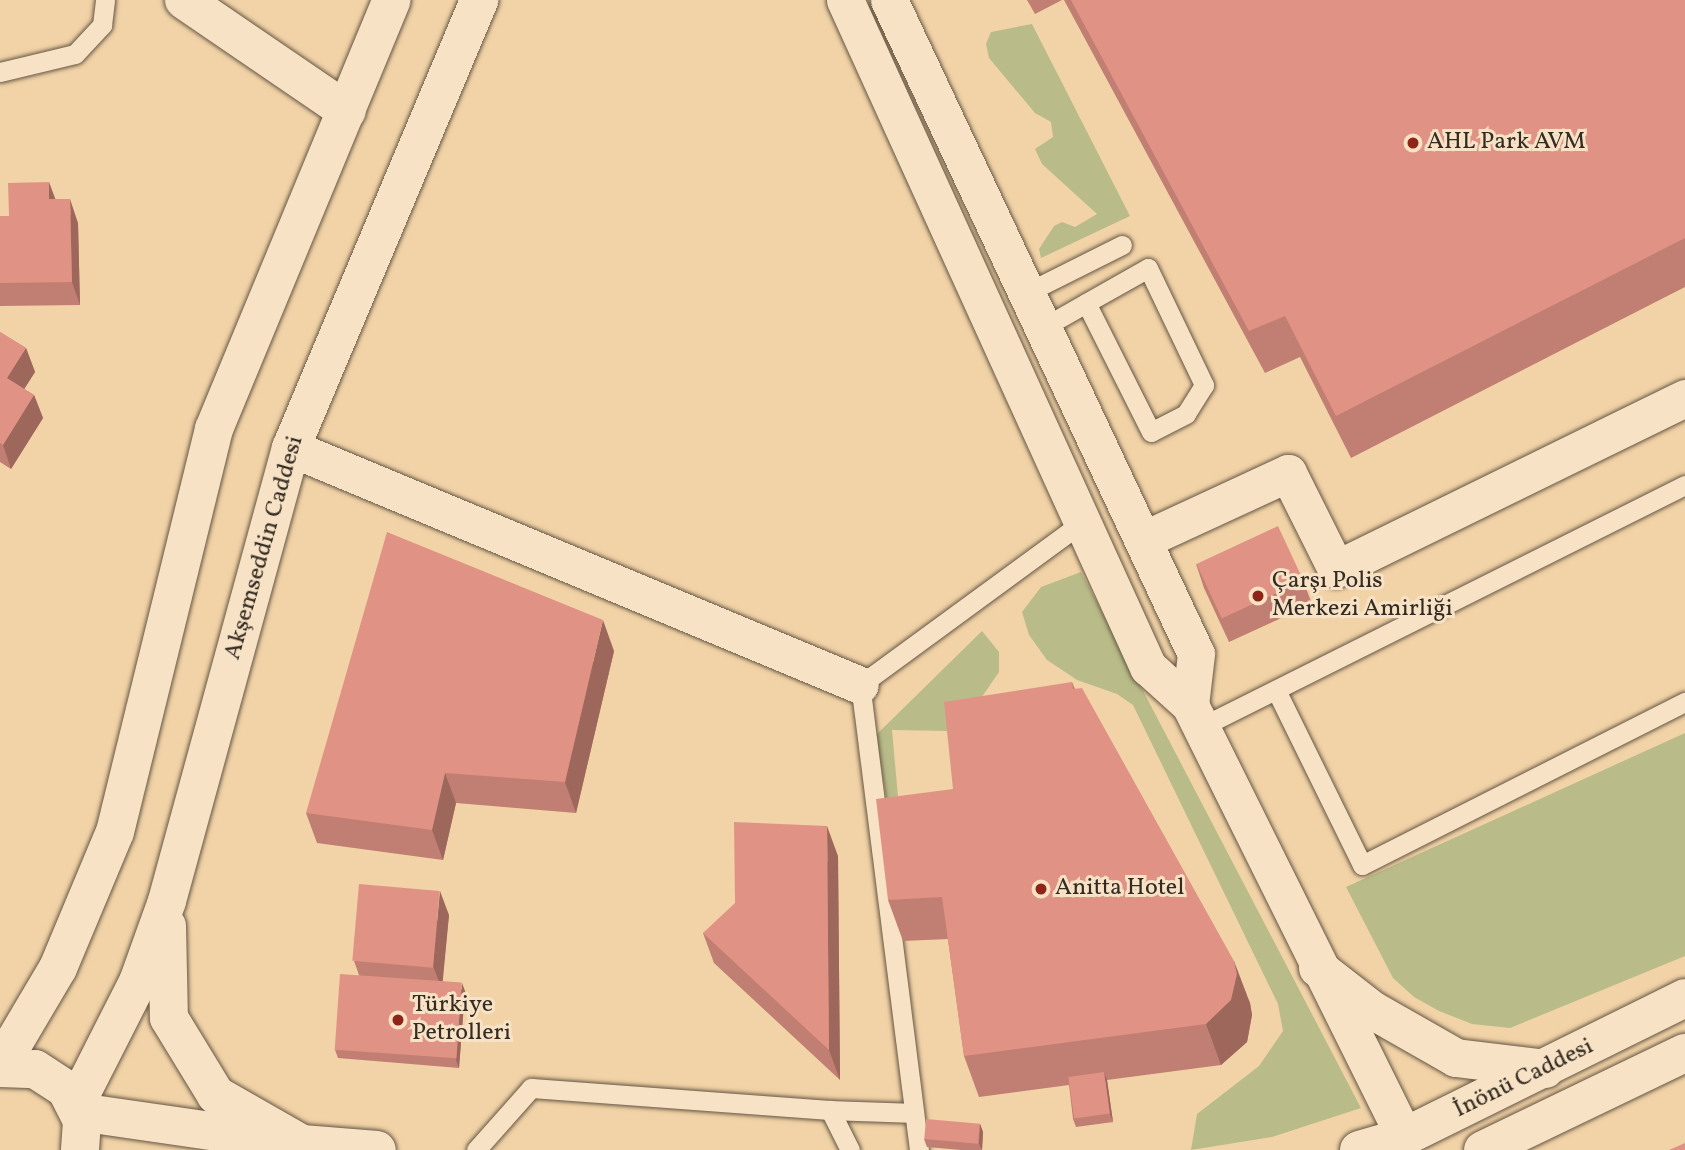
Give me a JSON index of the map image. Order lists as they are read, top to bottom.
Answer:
{
  "streets": {
    "main road": ["Akşemseddin Caddesi", "İnönü Caddesi"]
  },
  "places": [
    "AHL Park AVM",
    "Çarşı Polis Merkezi Amirliği",
    "Anitta Hotel",
    "Türkiye Petrolleri"
  ]
}
